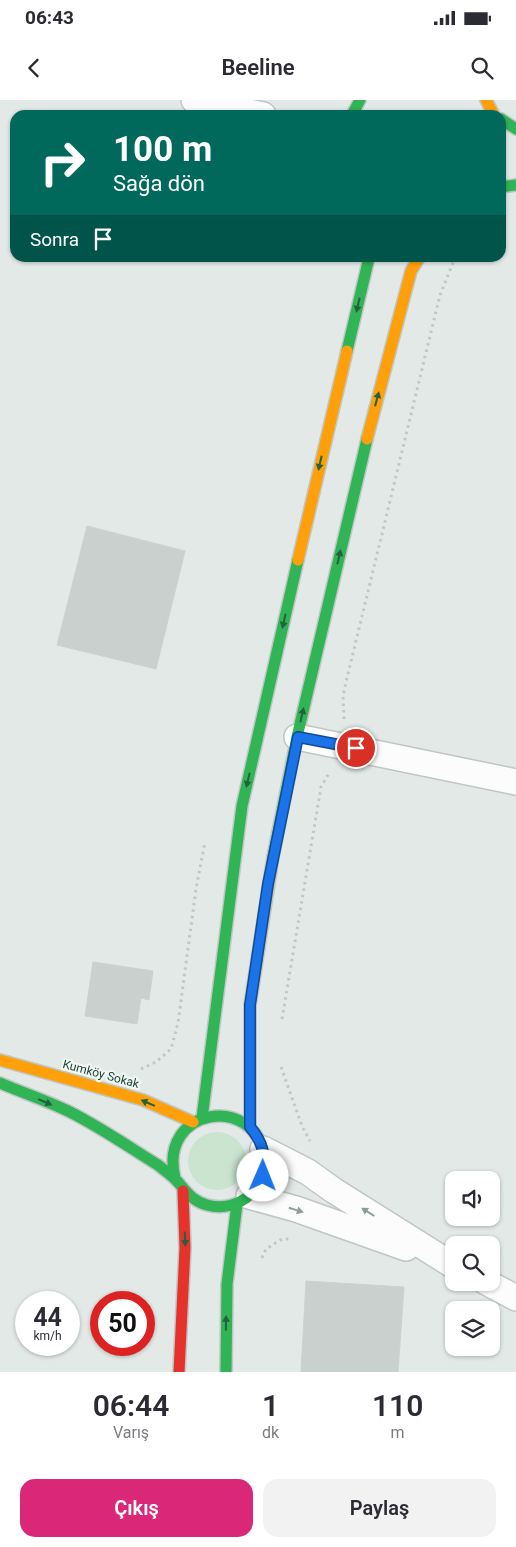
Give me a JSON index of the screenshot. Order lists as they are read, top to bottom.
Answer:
{
  "streets": {
    "main road": ["Kumköy Sokak"]
  },
  "page": {
    "status": "06:43",
    "header": "Beeline",
    "turn": ["100 m", "Sağa dön"],
    "then": "Sonra",
    "speed": "44 km/h",
    "limit": "50",
    "eta": [
      "06:44",
      "Varış",
      "1",
      "dk",
      "110",
      "m"
    ],
    "buttons": ["Çıkış", "Paylaş"]
  }
}
